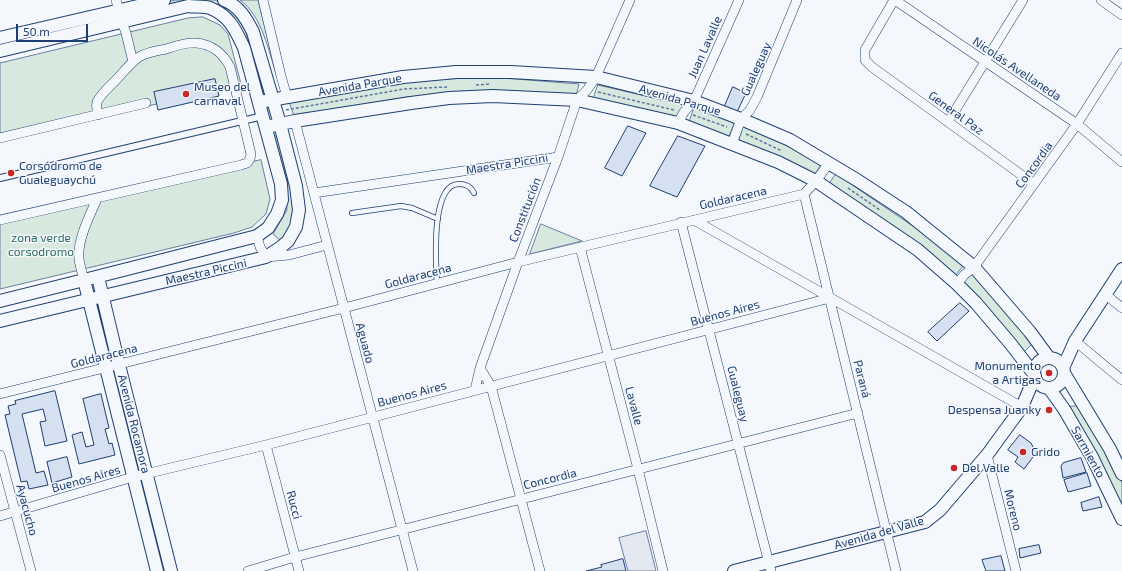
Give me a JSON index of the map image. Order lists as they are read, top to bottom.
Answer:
{
  "streets": {
    "main road": [
      "Avenida Parque",
      "Maestra Piccini",
      "Avenida Rocamora",
      "Sarmiento",
      "Avenida del Valle"
    ],
    "street": [
      "Juan Lavalle",
      "Gualeguay",
      "Nicolás Avellaneda",
      "General Paz",
      "Concordia",
      "Goldaracena",
      "Constitución",
      "Buenos Aires",
      "Aguado",
      "Paraná",
      "Lavalle",
      "Rucci",
      "Ayacucho",
      "Moreno"
    ]
  },
  "crossings": [
    ["Juan Lavalle", "Avenida Parque"],
    ["Gualeguay", "Avenida Parque"],
    ["Gualeguay", "Concordia"],
    ["Gualeguay", "Goldaracena"],
    ["Gualeguay", "Buenos Aires"],
    ["Gualeguay", "Avenida del Valle"],
    ["Nicolás Avellaneda", "General Paz"],
    ["Nicolás Avellaneda", "Concordia"],
    ["Avenida Parque", "Maestra Piccini"],
    ["Avenida Parque", "Concordia"],
    ["Avenida Parque", "Constitución"],
    ["Avenida Parque", "Aguado"],
    ["Avenida Parque", "Sarmiento"],
    ["General Paz", "Concordia"],
    ["Maestra Piccini", "Constitución"],
    ["Maestra Piccini", "Aguado"],
    ["Maestra Piccini", "Avenida Rocamora"],
    ["Concordia", "Aguado"],
    ["Concordia", "Paraná"],
    ["Concordia", "Lavalle"],
    ["Concordia", "Rucci"],
    ["Goldaracena", "Constitución"],
    ["Goldaracena", "Aguado"],
    ["Goldaracena", "Paraná"],
    ["Goldaracena", "Lavalle"],
    ["Goldaracena", "Avenida Rocamora"],
    ["Constitución", "Buenos Aires"],
    ["Buenos Aires", "Aguado"],
    ["Buenos Aires", "Paraná"],
    ["Buenos Aires", "Lavalle"],
    ["Buenos Aires", "Avenida Rocamora"],
    ["Buenos Aires", "Rucci"],
    ["Buenos Aires", "Ayacucho"],
    ["Paraná", "Avenida del Valle"],
    ["Moreno", "Avenida del Valle"]
  ],
  "parks": ["zona verde corsodromo"],
  "places": [
    "Museo del carnaval",
    "Corsódromo de Gualeguaychú",
    "Monumento a Artigas",
    "Despensa Juanky",
    "Grido",
    "Del Valle"
  ],
  "scale_bar": "50 m"
}
